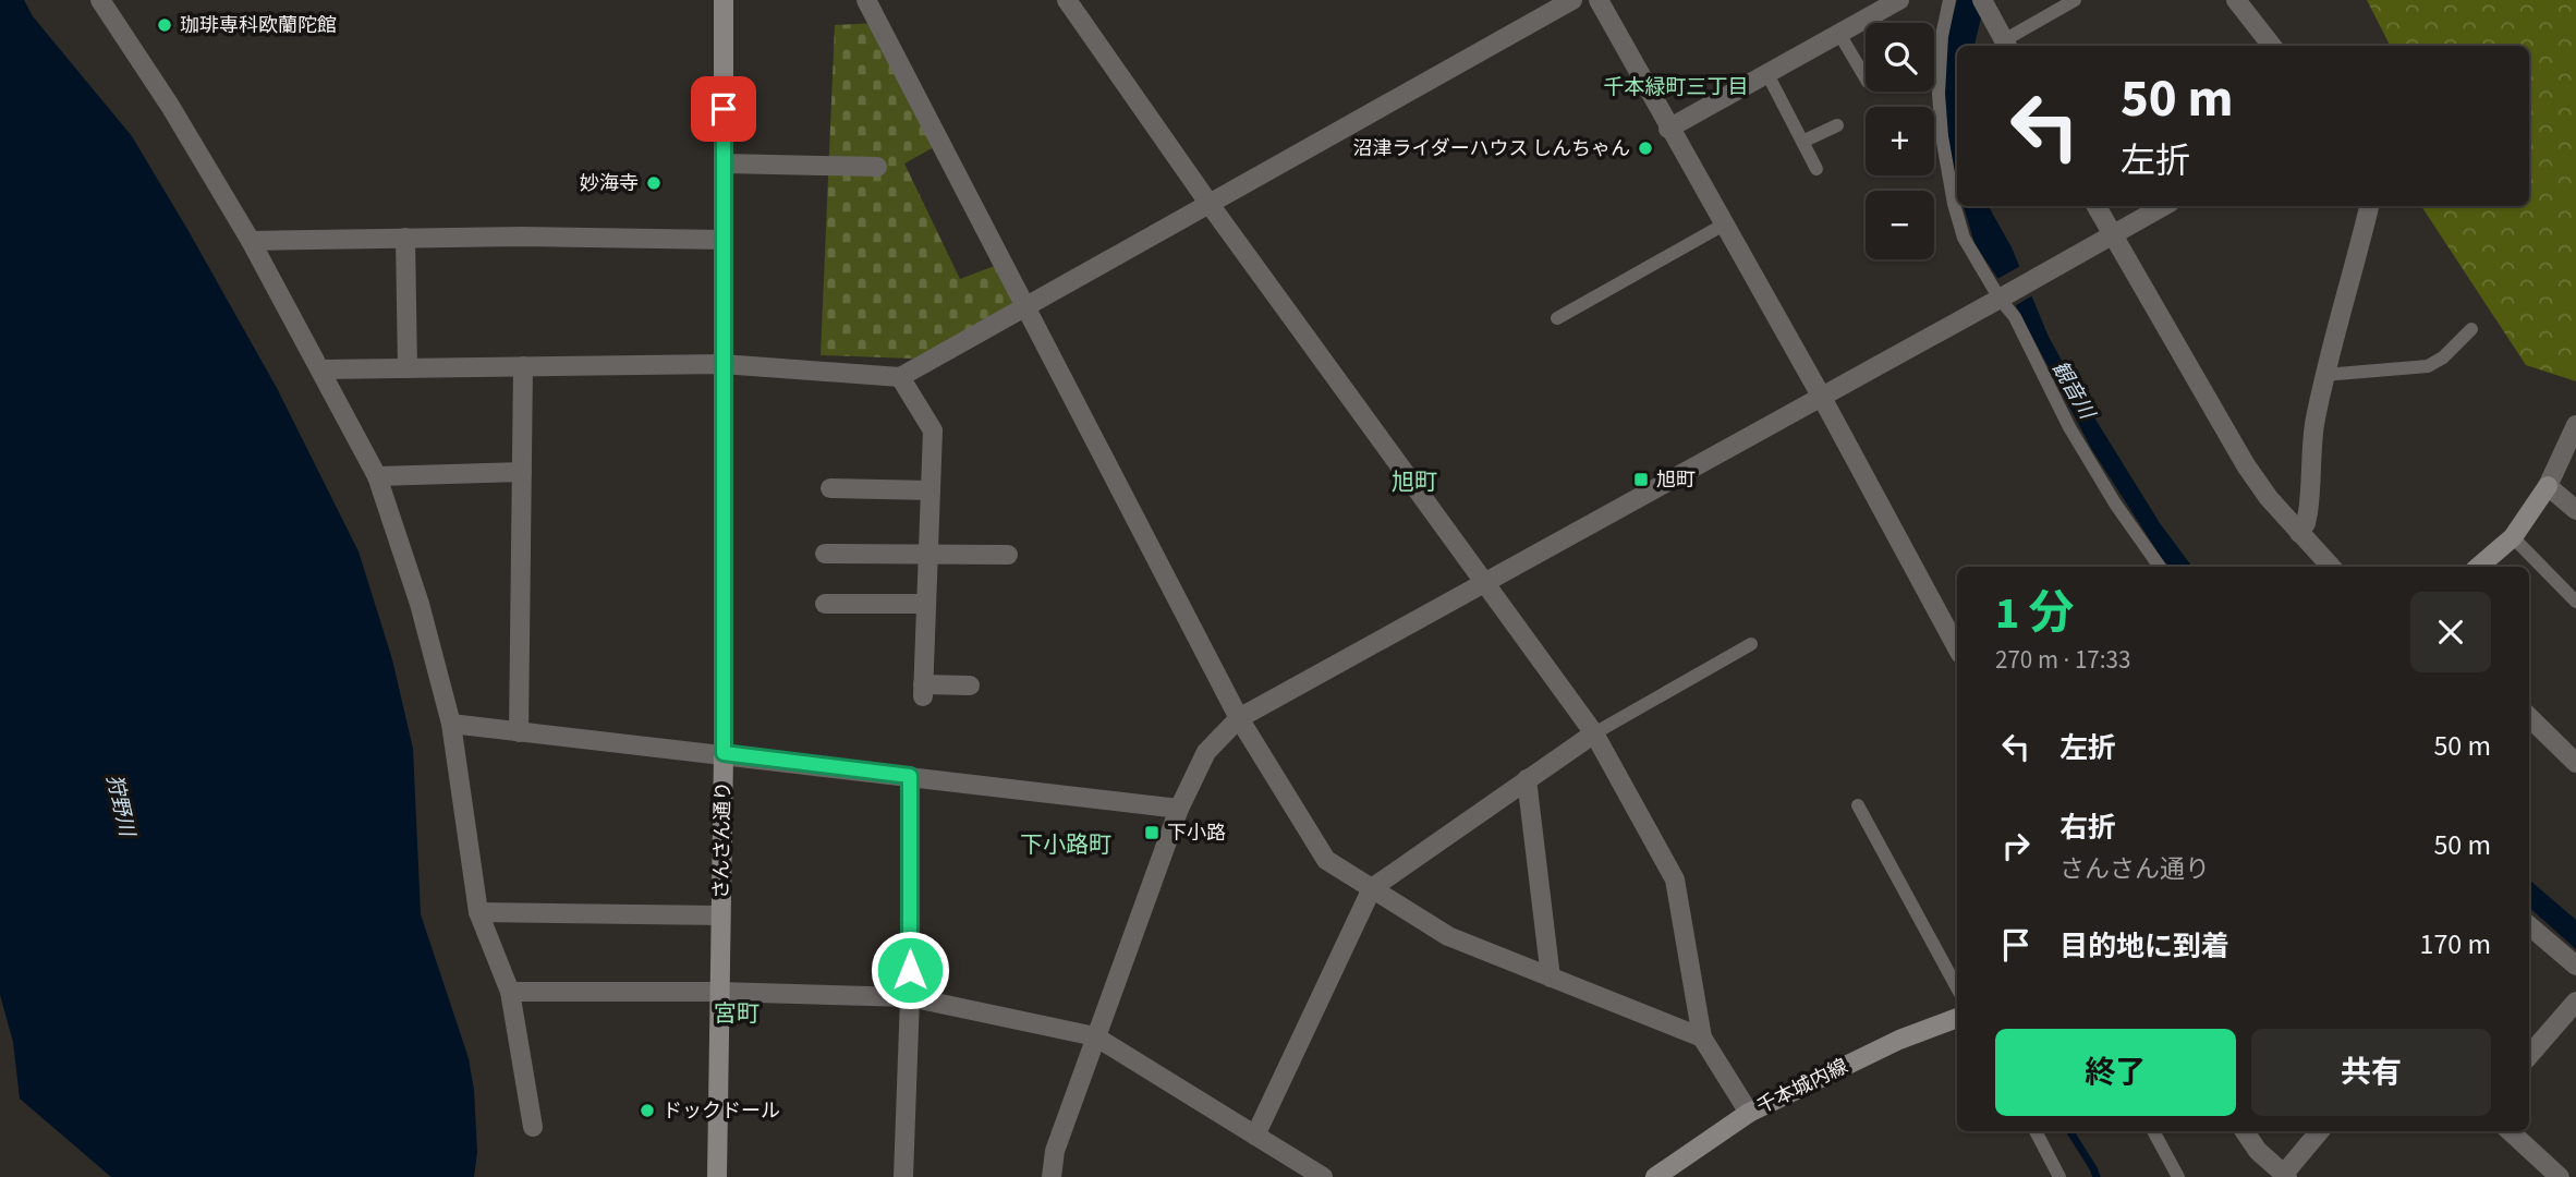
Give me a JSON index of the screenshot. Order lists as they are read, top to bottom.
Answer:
{
  "streets": {
    "main road": ["さんさん通り", "千本城内線"]
  },
  "districts": [
    "千本緑町三丁目",
    "旭町",
    "下小路町",
    "宮町"
  ],
  "water": ["観音川", "狩野川"],
  "places": {
    "other": [
      "珈琲専科欧蘭陀館",
      "沼津ライダーハウス しんちゃん",
      "妙海寺",
      "ドックドール"
    ],
    "transit": ["旭町", "下小路"]
  },
  "page": {
    "map_buttons": ["+", "−"],
    "turn": ["50 m", "左折"],
    "heading": ["1 分", "270 m · 17:33"],
    "list": [
      {
        "name": "左折",
        "value": "50 m"
      },
      {
        "name": "右折",
        "note": "さんさん通り",
        "value": "50 m"
      },
      {
        "name": "目的地に到着",
        "value": "170 m"
      }
    ],
    "buttons": ["終了", "共有"]
  }
}
